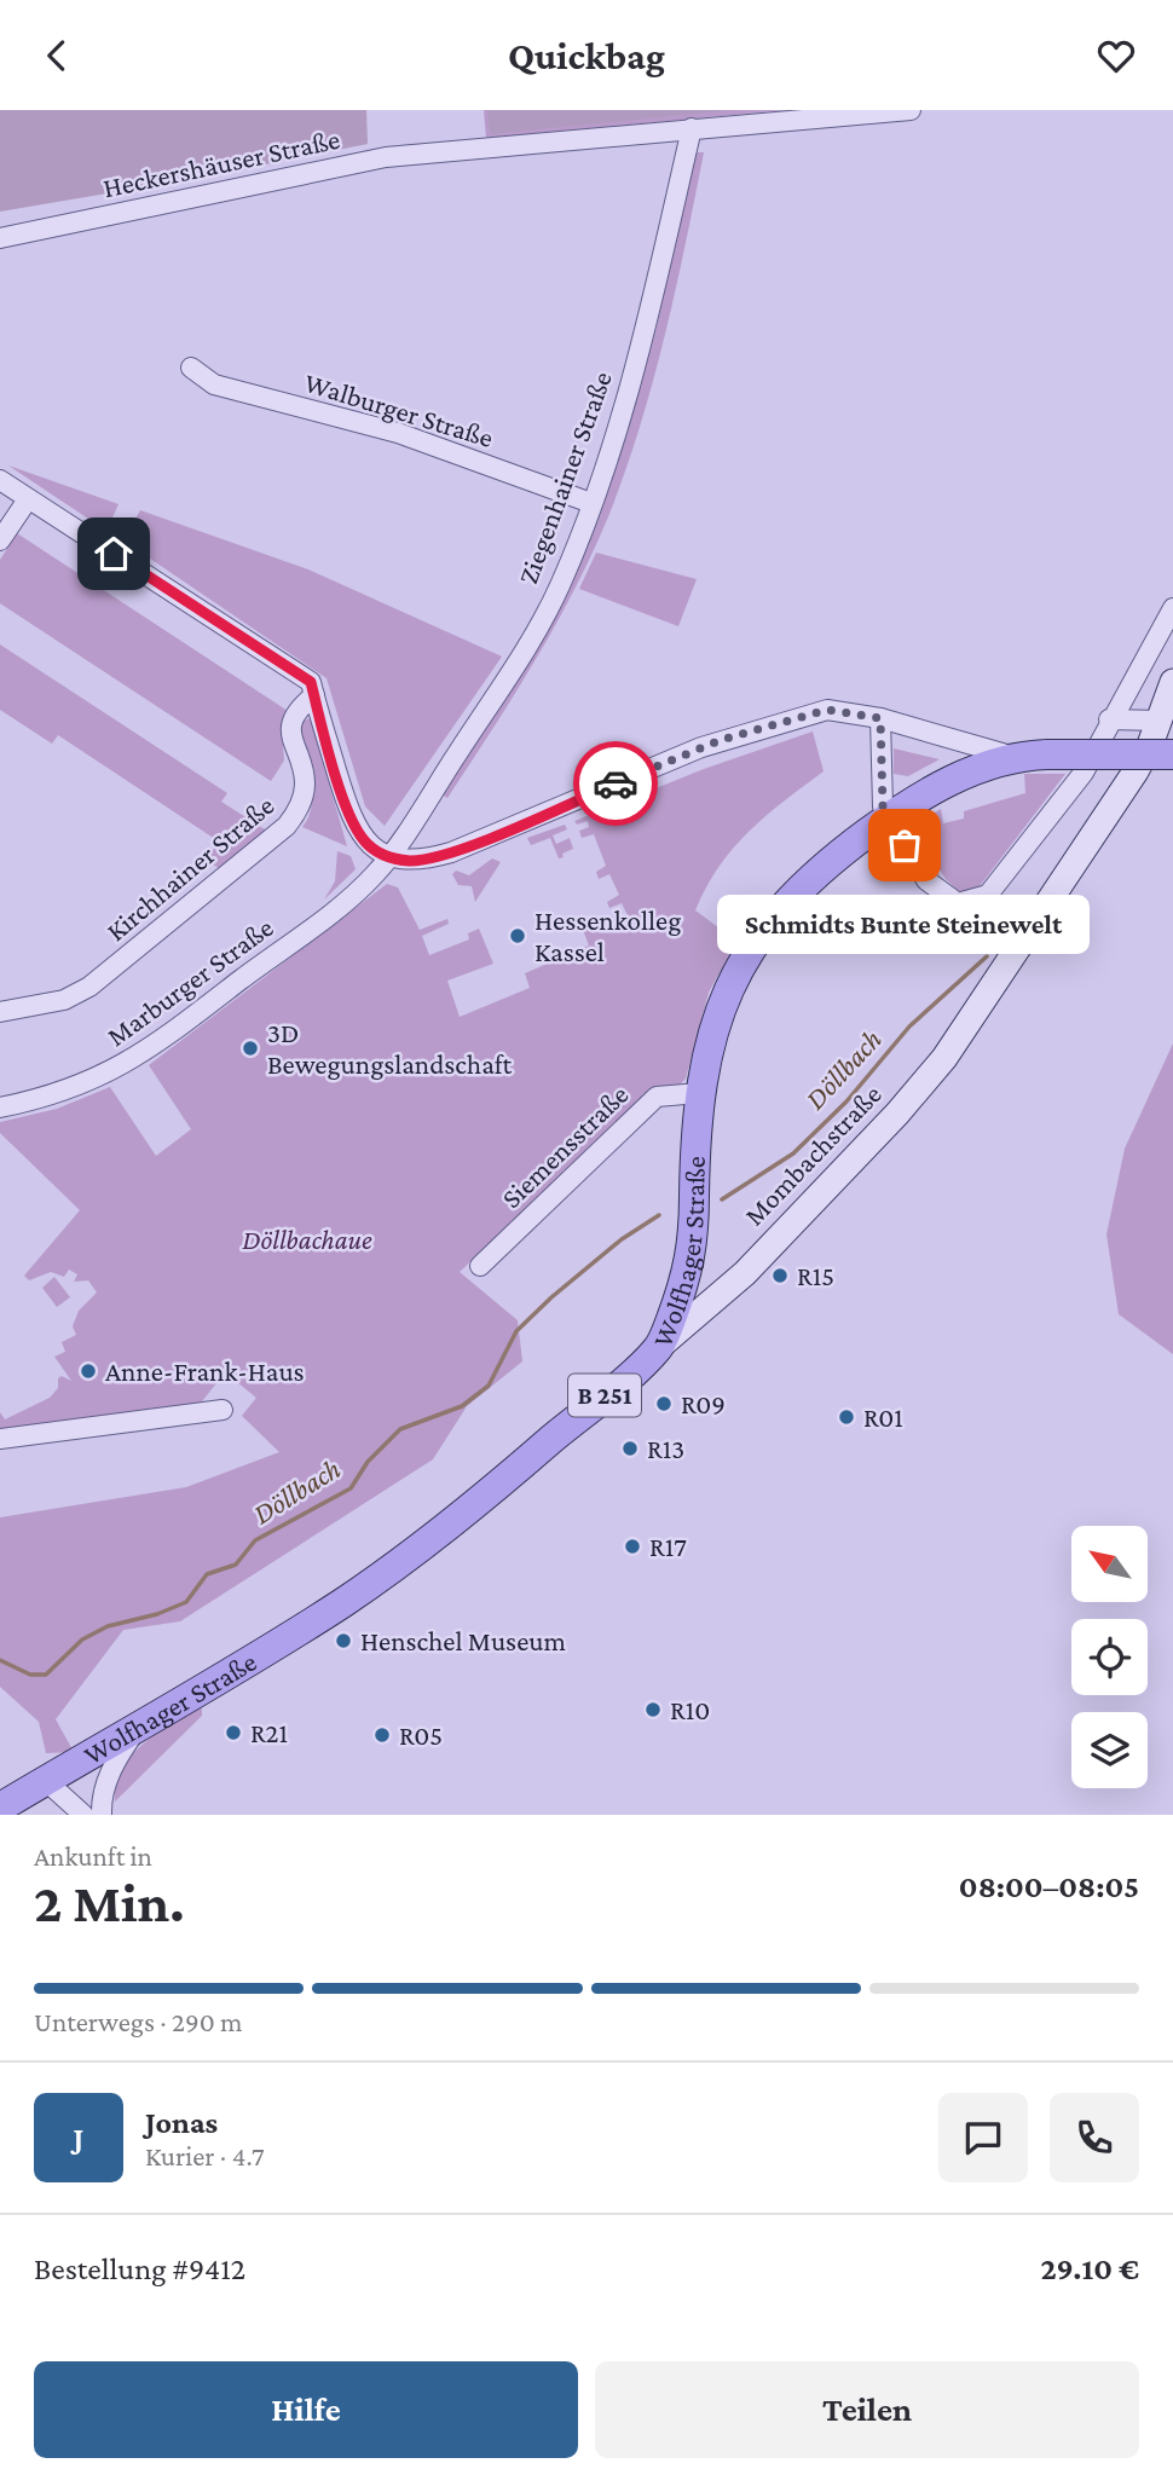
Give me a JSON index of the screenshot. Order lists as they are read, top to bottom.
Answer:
{
  "streets": {
    "main road": ["Wolfhager Straße", "B 251"],
    "street": [
      "Heckershäuser Straße",
      "Walburger Straße",
      "Ziegenhainer Straße",
      "Kirchhainer Straße",
      "Marburger Straße",
      "Siemensstraße",
      "Mombachstraße"
    ]
  },
  "crossings": [
    ["Heckershäuser Straße", "Ziegenhainer Straße"],
    ["Walburger Straße", "Ziegenhainer Straße"],
    ["Ziegenhainer Straße", "Marburger Straße"],
    ["Siemensstraße", "Wolfhager Straße"],
    ["Mombachstraße", "Wolfhager Straße"]
  ],
  "water": ["Döllbach"],
  "parks": ["Döllbachaue"],
  "places": [
    "Schmidts Bunte Steinewelt",
    "Hessenkolleg Kassel",
    "3D Bewegungslandschaft",
    "R15",
    "Anne-Frank-Haus",
    "R09",
    "R01",
    "R13",
    "R17",
    "Henschel Museum",
    "R10",
    "R21",
    "R05"
  ],
  "north": "top left",
  "page": {
    "header": "Quickbag",
    "bubble": "Schmidts Bunte Steinewelt",
    "heading": ["2 Min.", "Ankunft in", "08:00–08:05"],
    "panel": [
      "Jonas",
      "Kurier · 4.7",
      "Bestellung #9412",
      "29.10 €"
    ],
    "bar": "Unterwegs · 290 m",
    "round": "J",
    "buttons": ["Hilfe", "Teilen"]
  }
}
